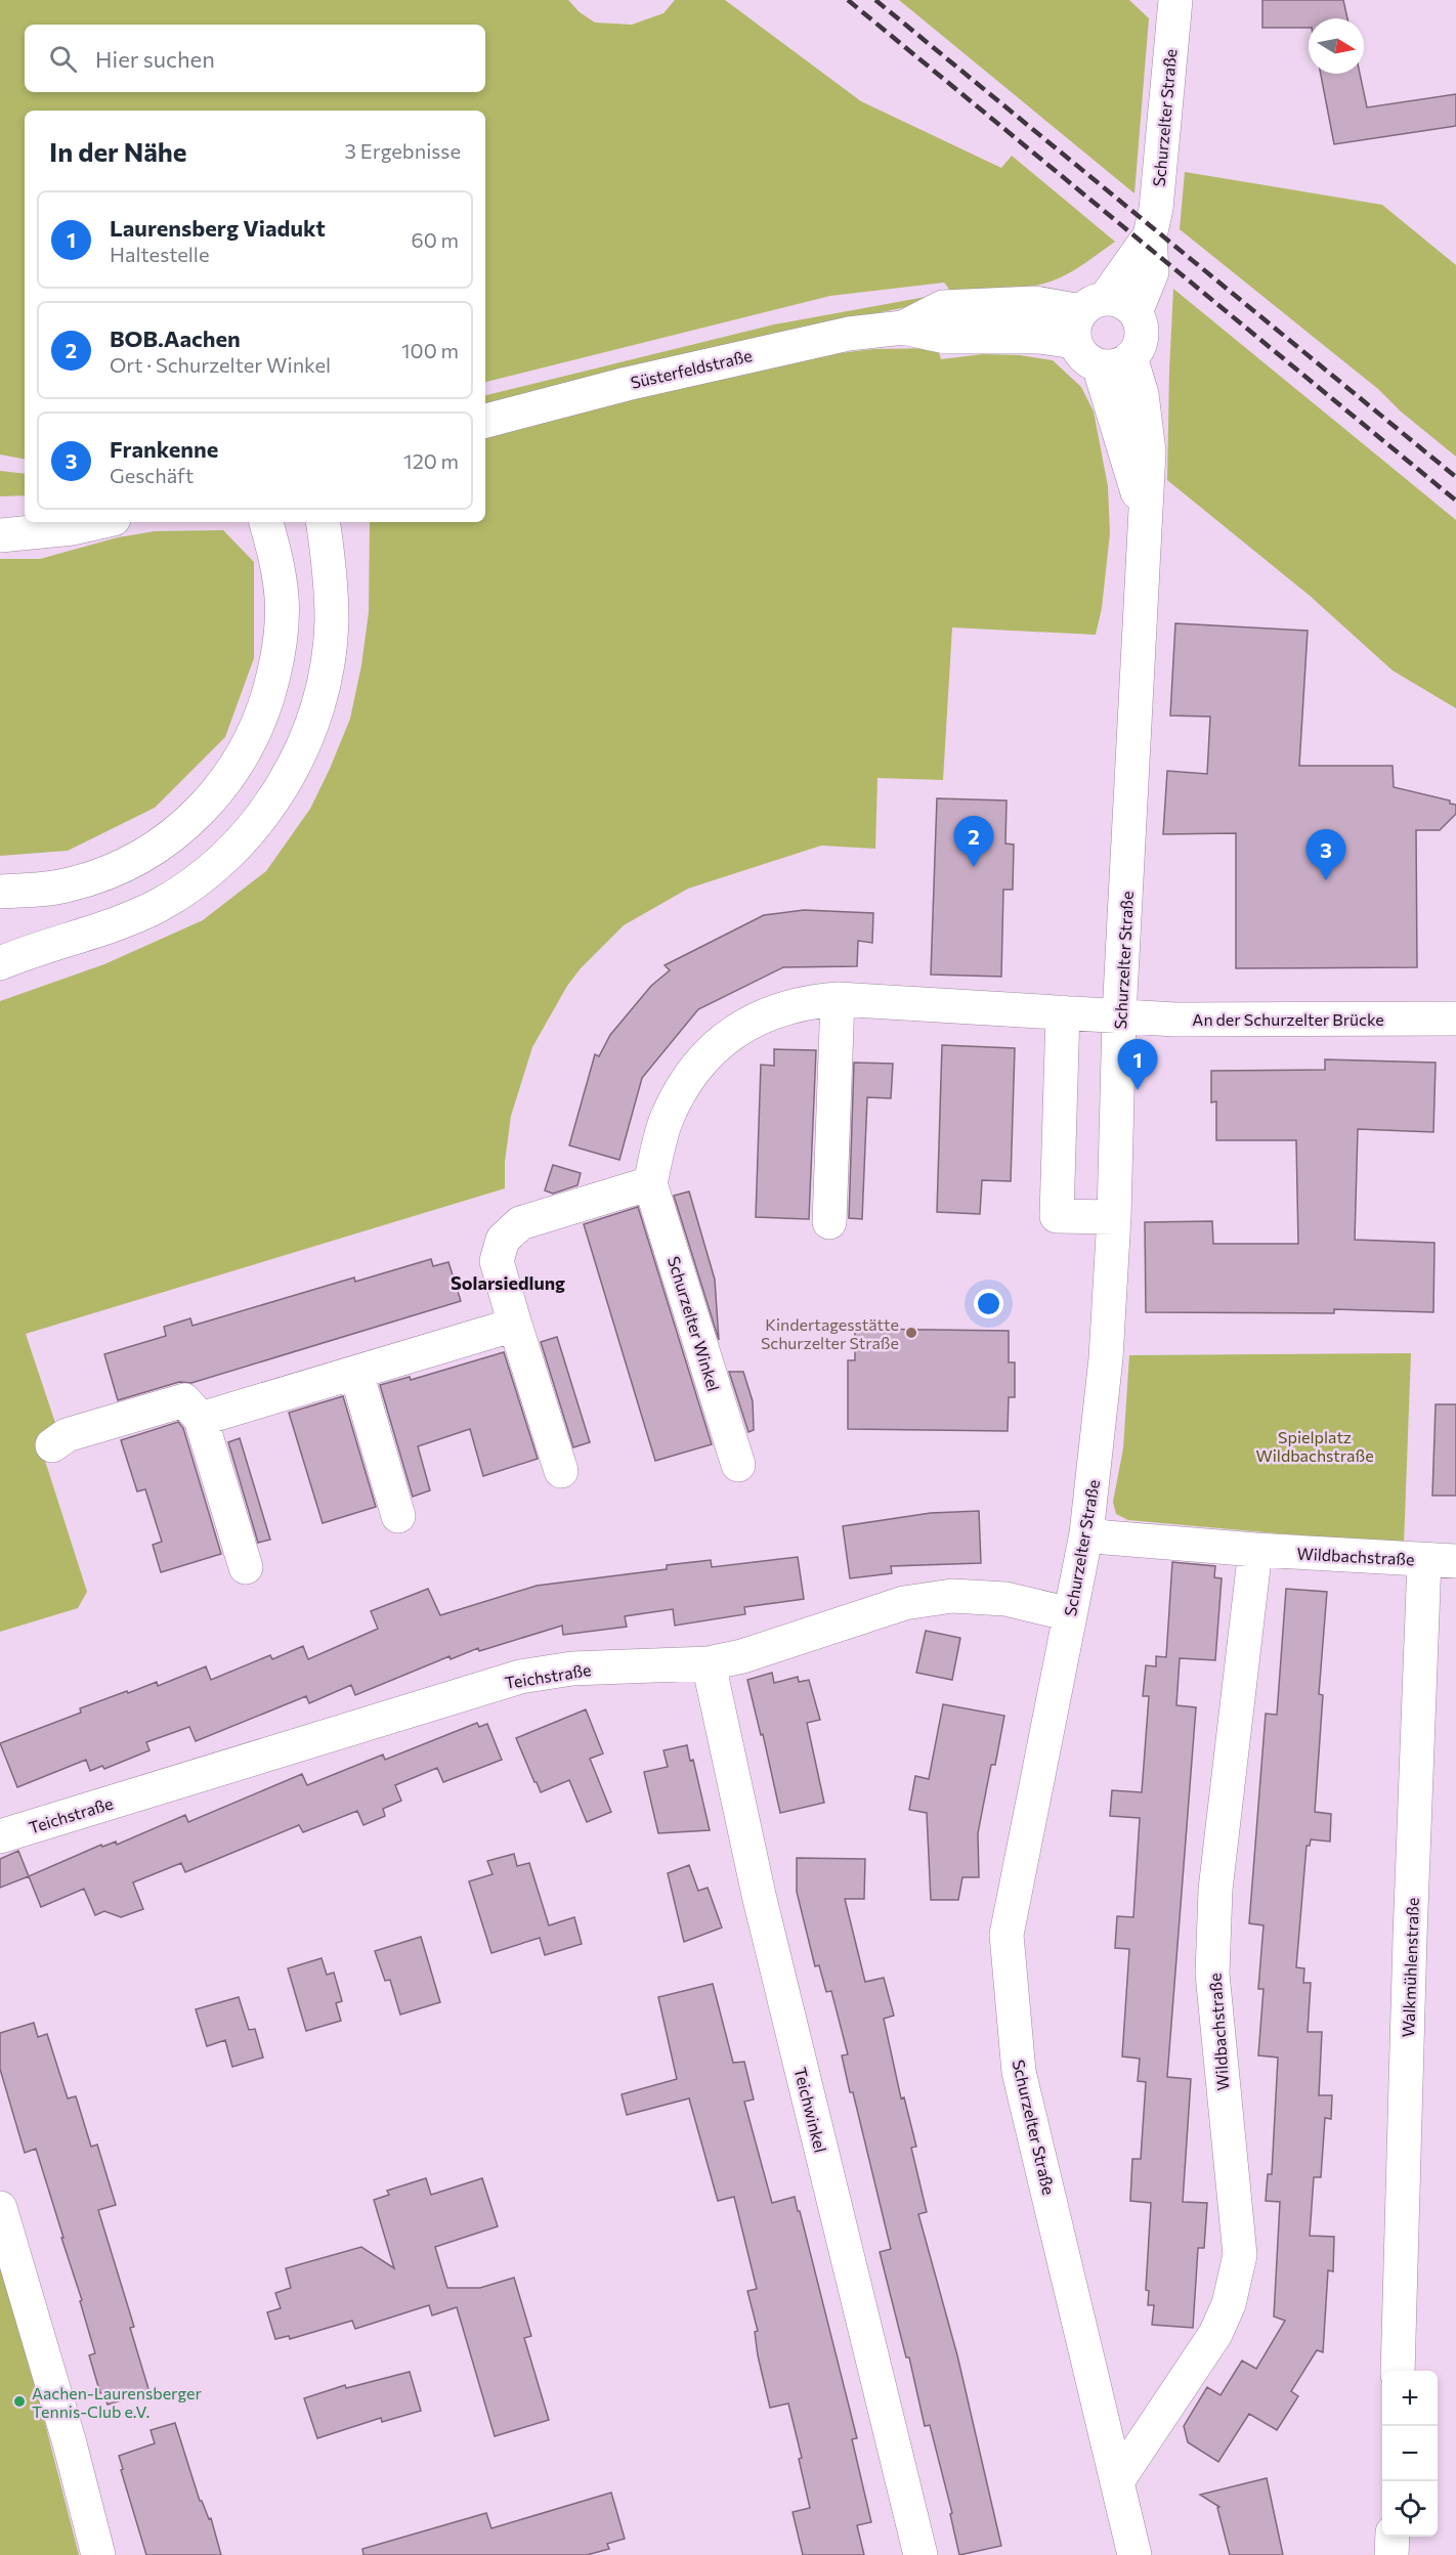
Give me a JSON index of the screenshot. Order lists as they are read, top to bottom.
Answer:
{
  "streets": {
    "main road": [
      "Schurzelter Straße",
      "Süsterfeldstraße",
      "An der Schurzelter Brücke",
      "Schurzelter Winkel",
      "Wildbachstraße",
      "Teichstraße",
      "Walkmühlenstraße",
      "Teichwinkel"
    ]
  },
  "crossings": [
    ["Schurzelter Straße", "Süsterfeldstraße"],
    ["Schurzelter Straße", "An der Schurzelter Brücke"],
    ["Schurzelter Straße", "Wildbachstraße"],
    ["Schurzelter Straße", "Teichstraße"],
    ["Wildbachstraße", "Walkmühlenstraße"],
    ["Teichstraße", "Teichwinkel"]
  ],
  "districts": ["Solarsiedlung"],
  "parks": ["Spielplatz Wildbachstraße"],
  "places": ["Kindertagesstätte Schurzelter Straße", "Aachen-Laurensberger Tennis-Club e.V."],
  "north": "right",
  "page": {
    "search": "Hier suchen",
    "heading": ["In der Nähe", "3 Ergebnisse"],
    "list": [
      {
        "mark": "1",
        "name": "Laurensberg Viadukt",
        "note": "Haltestelle",
        "value": "60 m"
      },
      {
        "mark": "2",
        "name": "BOB.Aachen",
        "note": "Ort · Schurzelter Winkel",
        "value": "100 m"
      },
      {
        "mark": "3",
        "name": "Frankenne",
        "note": "Geschäft",
        "value": "120 m"
      }
    ],
    "pins": ["2", "3", "1"],
    "map_buttons": ["+", "−"]
  }
}
